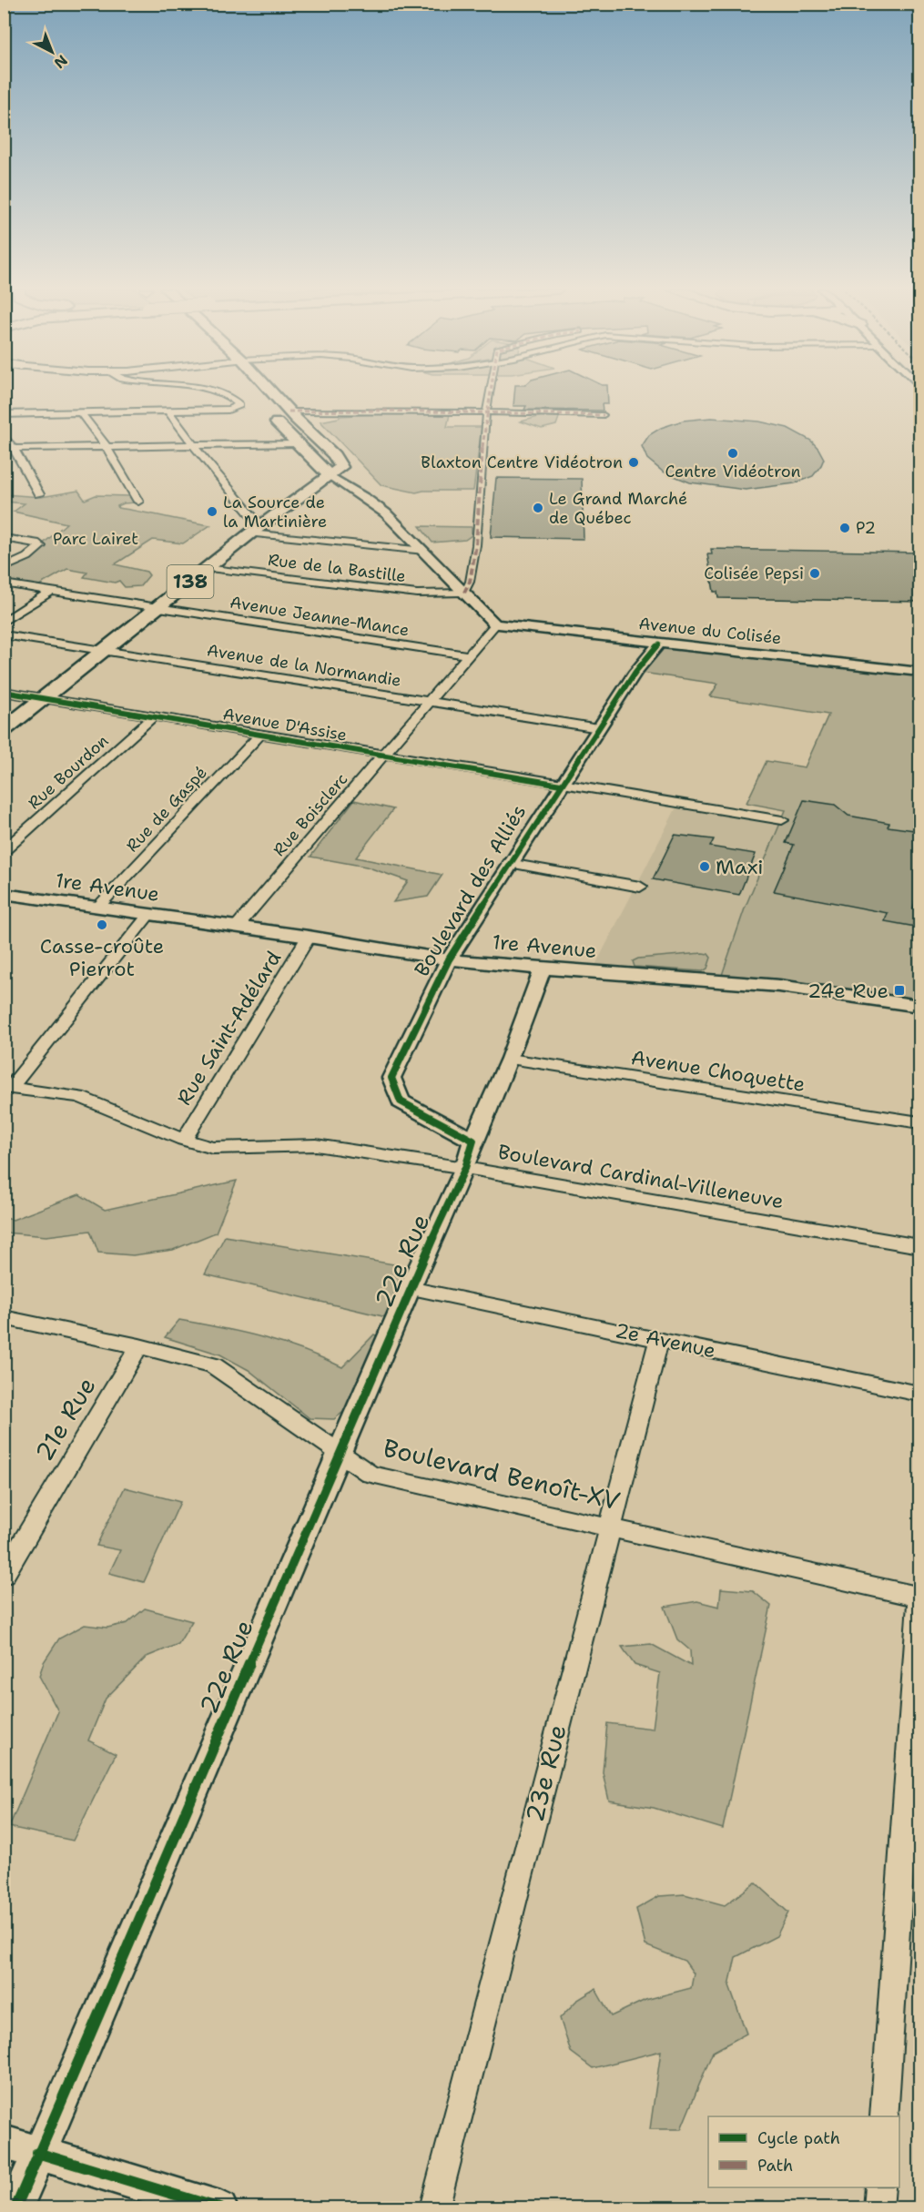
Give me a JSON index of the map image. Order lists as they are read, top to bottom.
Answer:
{
  "streets": {
    "main road": ["138"],
    "street": [
      "Rue de la Bastille",
      "Avenue Jeanne-Mance",
      "Avenue du Colisée",
      "Avenue de la Normandie",
      "Avenue D'Assise",
      "Rue Bourdon",
      "Rue de Gaspé",
      "Rue Boisclerc",
      "1re Avenue",
      "Boulevard des Alliés",
      "Rue Saint-Adélard",
      "Avenue Choquette",
      "Boulevard Cardinal-Villeneuve",
      "22e Rue",
      "2e Avenue",
      "21e Rue",
      "Boulevard Benoît-XV",
      "23e Rue"
    ]
  },
  "crossings": [
    ["Rue de la Bastille", "138"],
    ["138", "Avenue Jeanne-Mance"],
    ["138", "Avenue de la Normandie"],
    ["138", "Avenue D'Assise"],
    ["Avenue Jeanne-Mance", "Rue Boisclerc"],
    ["Avenue du Colisée", "Rue Boisclerc"],
    ["Avenue du Colisée", "Boulevard des Alliés"],
    ["Avenue de la Normandie", "Rue Boisclerc"],
    ["Avenue de la Normandie", "Boulevard des Alliés"],
    ["Avenue D'Assise", "Rue Bourdon"],
    ["Avenue D'Assise", "Rue de Gaspé"],
    ["Avenue D'Assise", "Rue Boisclerc"],
    ["Avenue D'Assise", "Boulevard des Alliés"],
    ["Rue de Gaspé", "1re Avenue"],
    ["Rue Boisclerc", "1re Avenue"],
    ["1re Avenue", "Boulevard des Alliés"],
    ["1re Avenue", "Rue Saint-Adélard"],
    ["1re Avenue", "22e Rue"],
    ["Boulevard des Alliés", "22e Rue"],
    ["Rue Saint-Adélard", "Boulevard Cardinal-Villeneuve"],
    ["Avenue Choquette", "22e Rue"],
    ["Boulevard Cardinal-Villeneuve", "22e Rue"],
    ["22e Rue", "2e Avenue"],
    ["22e Rue", "Boulevard Benoît-XV"],
    ["2e Avenue", "23e Rue"],
    ["21e Rue", "Boulevard Benoît-XV"],
    ["Boulevard Benoît-XV", "23e Rue"]
  ],
  "parks": ["Parc Lairet"],
  "places": {
    "other": [
      "Centre Vidéotron",
      "Blaxton Centre Vidéotron",
      "Le Grand Marché de Québec",
      "La Source de la Martinière",
      "P2",
      "Colisée Pepsi",
      "Maxi",
      "Casse-croûte Pierrot"
    ],
    "transit": ["24e Rue"]
  },
  "legend": ["Cycle path", "Path"],
  "north": "bottom right"
}
